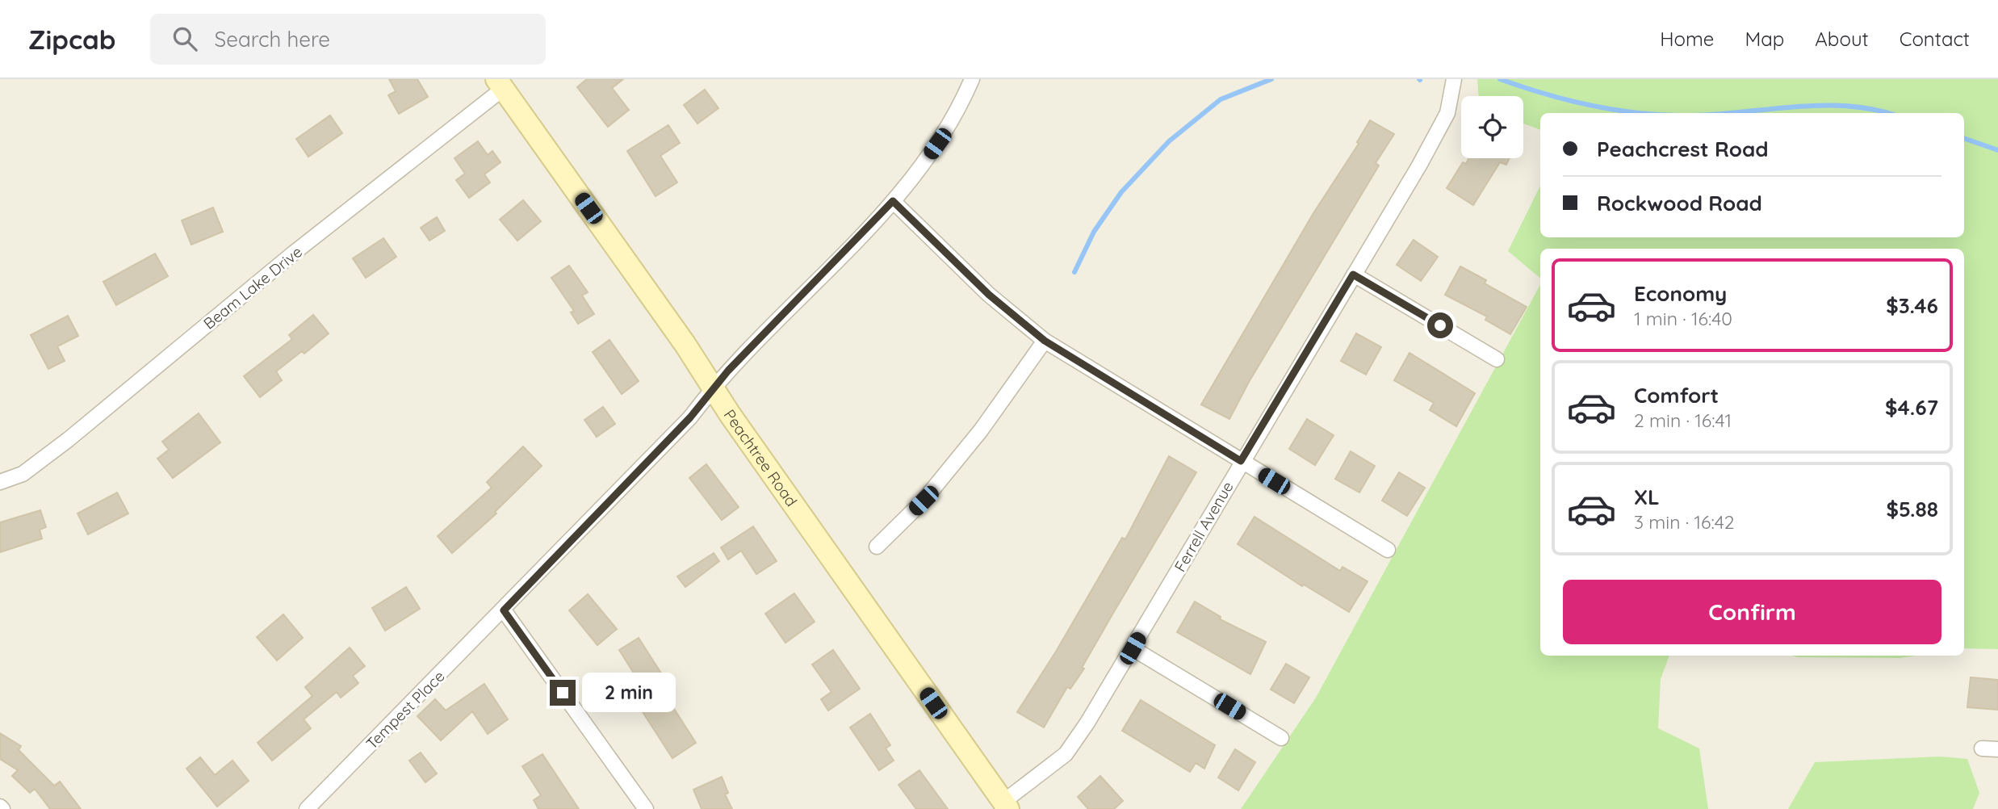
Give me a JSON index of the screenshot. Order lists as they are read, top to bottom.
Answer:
{
  "streets": {
    "street": [
      "Beam Lake Drive",
      "Peachtree Road",
      "Ferrell Avenue",
      "Tempest Place"
    ]
  },
  "crossings": [
    ["Beam Lake Drive", "Peachtree Road"],
    ["Peachtree Road", "Ferrell Avenue"],
    ["Peachtree Road", "Tempest Place"]
  ],
  "page": {
    "header": "Zipcab",
    "search": "Search here",
    "nav": [
      "Home",
      "Map",
      "About",
      "Contact"
    ],
    "banner": ["Peachcrest Road", "Rockwood Road"],
    "list": [
      {
        "name": "Economy",
        "note": "1 min · 16:40",
        "value": "$3.46"
      },
      {
        "name": "Comfort",
        "note": "2 min · 16:41",
        "value": "$4.67"
      },
      {
        "name": "XL",
        "note": "3 min · 16:42",
        "value": "$5.88"
      }
    ],
    "buttons": "Confirm",
    "bubble": "2 min"
  }
}
